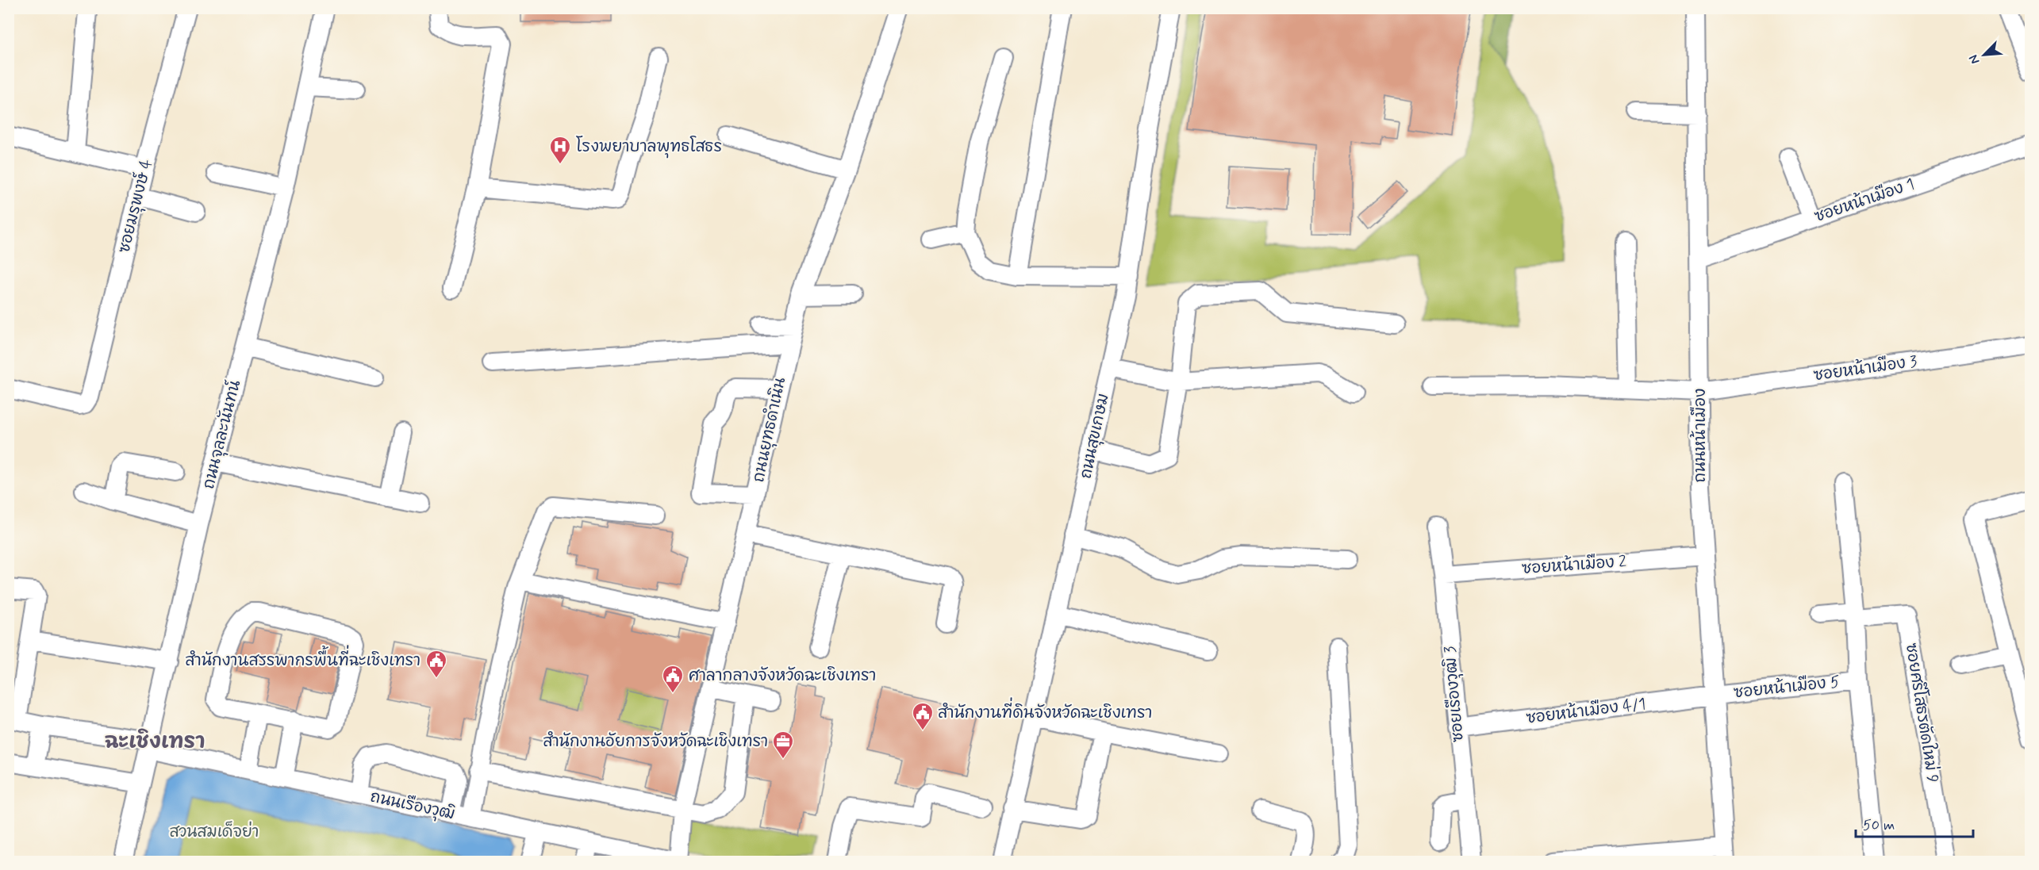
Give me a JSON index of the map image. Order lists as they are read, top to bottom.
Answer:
{
  "streets": {
    "street": [
      "ซอยหน้าเมือง 1",
      "ซอยมรุพงษ์ 4",
      "ซอยหน้าเมือง 3",
      "ถนนยุทธดำเนิน",
      "ถนนจุลละนันทน์",
      "ถนนหน้าเมือง",
      "ถนนสุขเกษม",
      "ซอยหน้าเมือง 2",
      "ซอยหน้าเมือง 5",
      "ซอยเรืองวุฒิ 3",
      "ซอยหน้าเมือง 4/1",
      "ซอยศรีโสธรตัดใหม่ 9",
      "ถนนเรืองวุฒิ"
    ]
  },
  "crossings": [
    ["ซอยหน้าเมือง 1", "ถนนหน้าเมือง"],
    ["ซอยหน้าเมือง 3", "ถนนหน้าเมือง"],
    ["ถนนยุทธดำเนิน", "ถนนเรืองวุฒิ"],
    ["ถนนจุลละนันทน์", "ถนนเรืองวุฒิ"],
    ["ถนนหน้าเมือง", "ซอยหน้าเมือง 2"],
    ["ถนนหน้าเมือง", "ซอยหน้าเมือง 5"],
    ["ถนนหน้าเมือง", "ซอยหน้าเมือง 4/1"],
    ["ซอยหน้าเมือง 2", "ซอยเรืองวุฒิ 3"],
    ["ซอยหน้าเมือง 5", "ซอยหน้าเมือง 4/1"],
    ["ซอยเรืองวุฒิ 3", "ซอยหน้าเมือง 4/1"]
  ],
  "districts": ["ฉะเชิงเทรา"],
  "parks": ["สวนสมเด็จย่า"],
  "places": {
    "hospital": ["โรงพยาบาลพุทธโสธร"],
    "public building": ["สำนักงานสรรพากรพื้นที่ฉะเชิงเทรา", "ศาลากลางจังหวัดฉะเชิงเทรา", "สำนักงานที่ดินจังหวัดฉะเชิงเทรา"],
    "office": ["สำนักงานอัยการจังหวัดฉะเชิงเทรา"]
  },
  "scale_bar": "50 m",
  "north": "bottom left"
}
